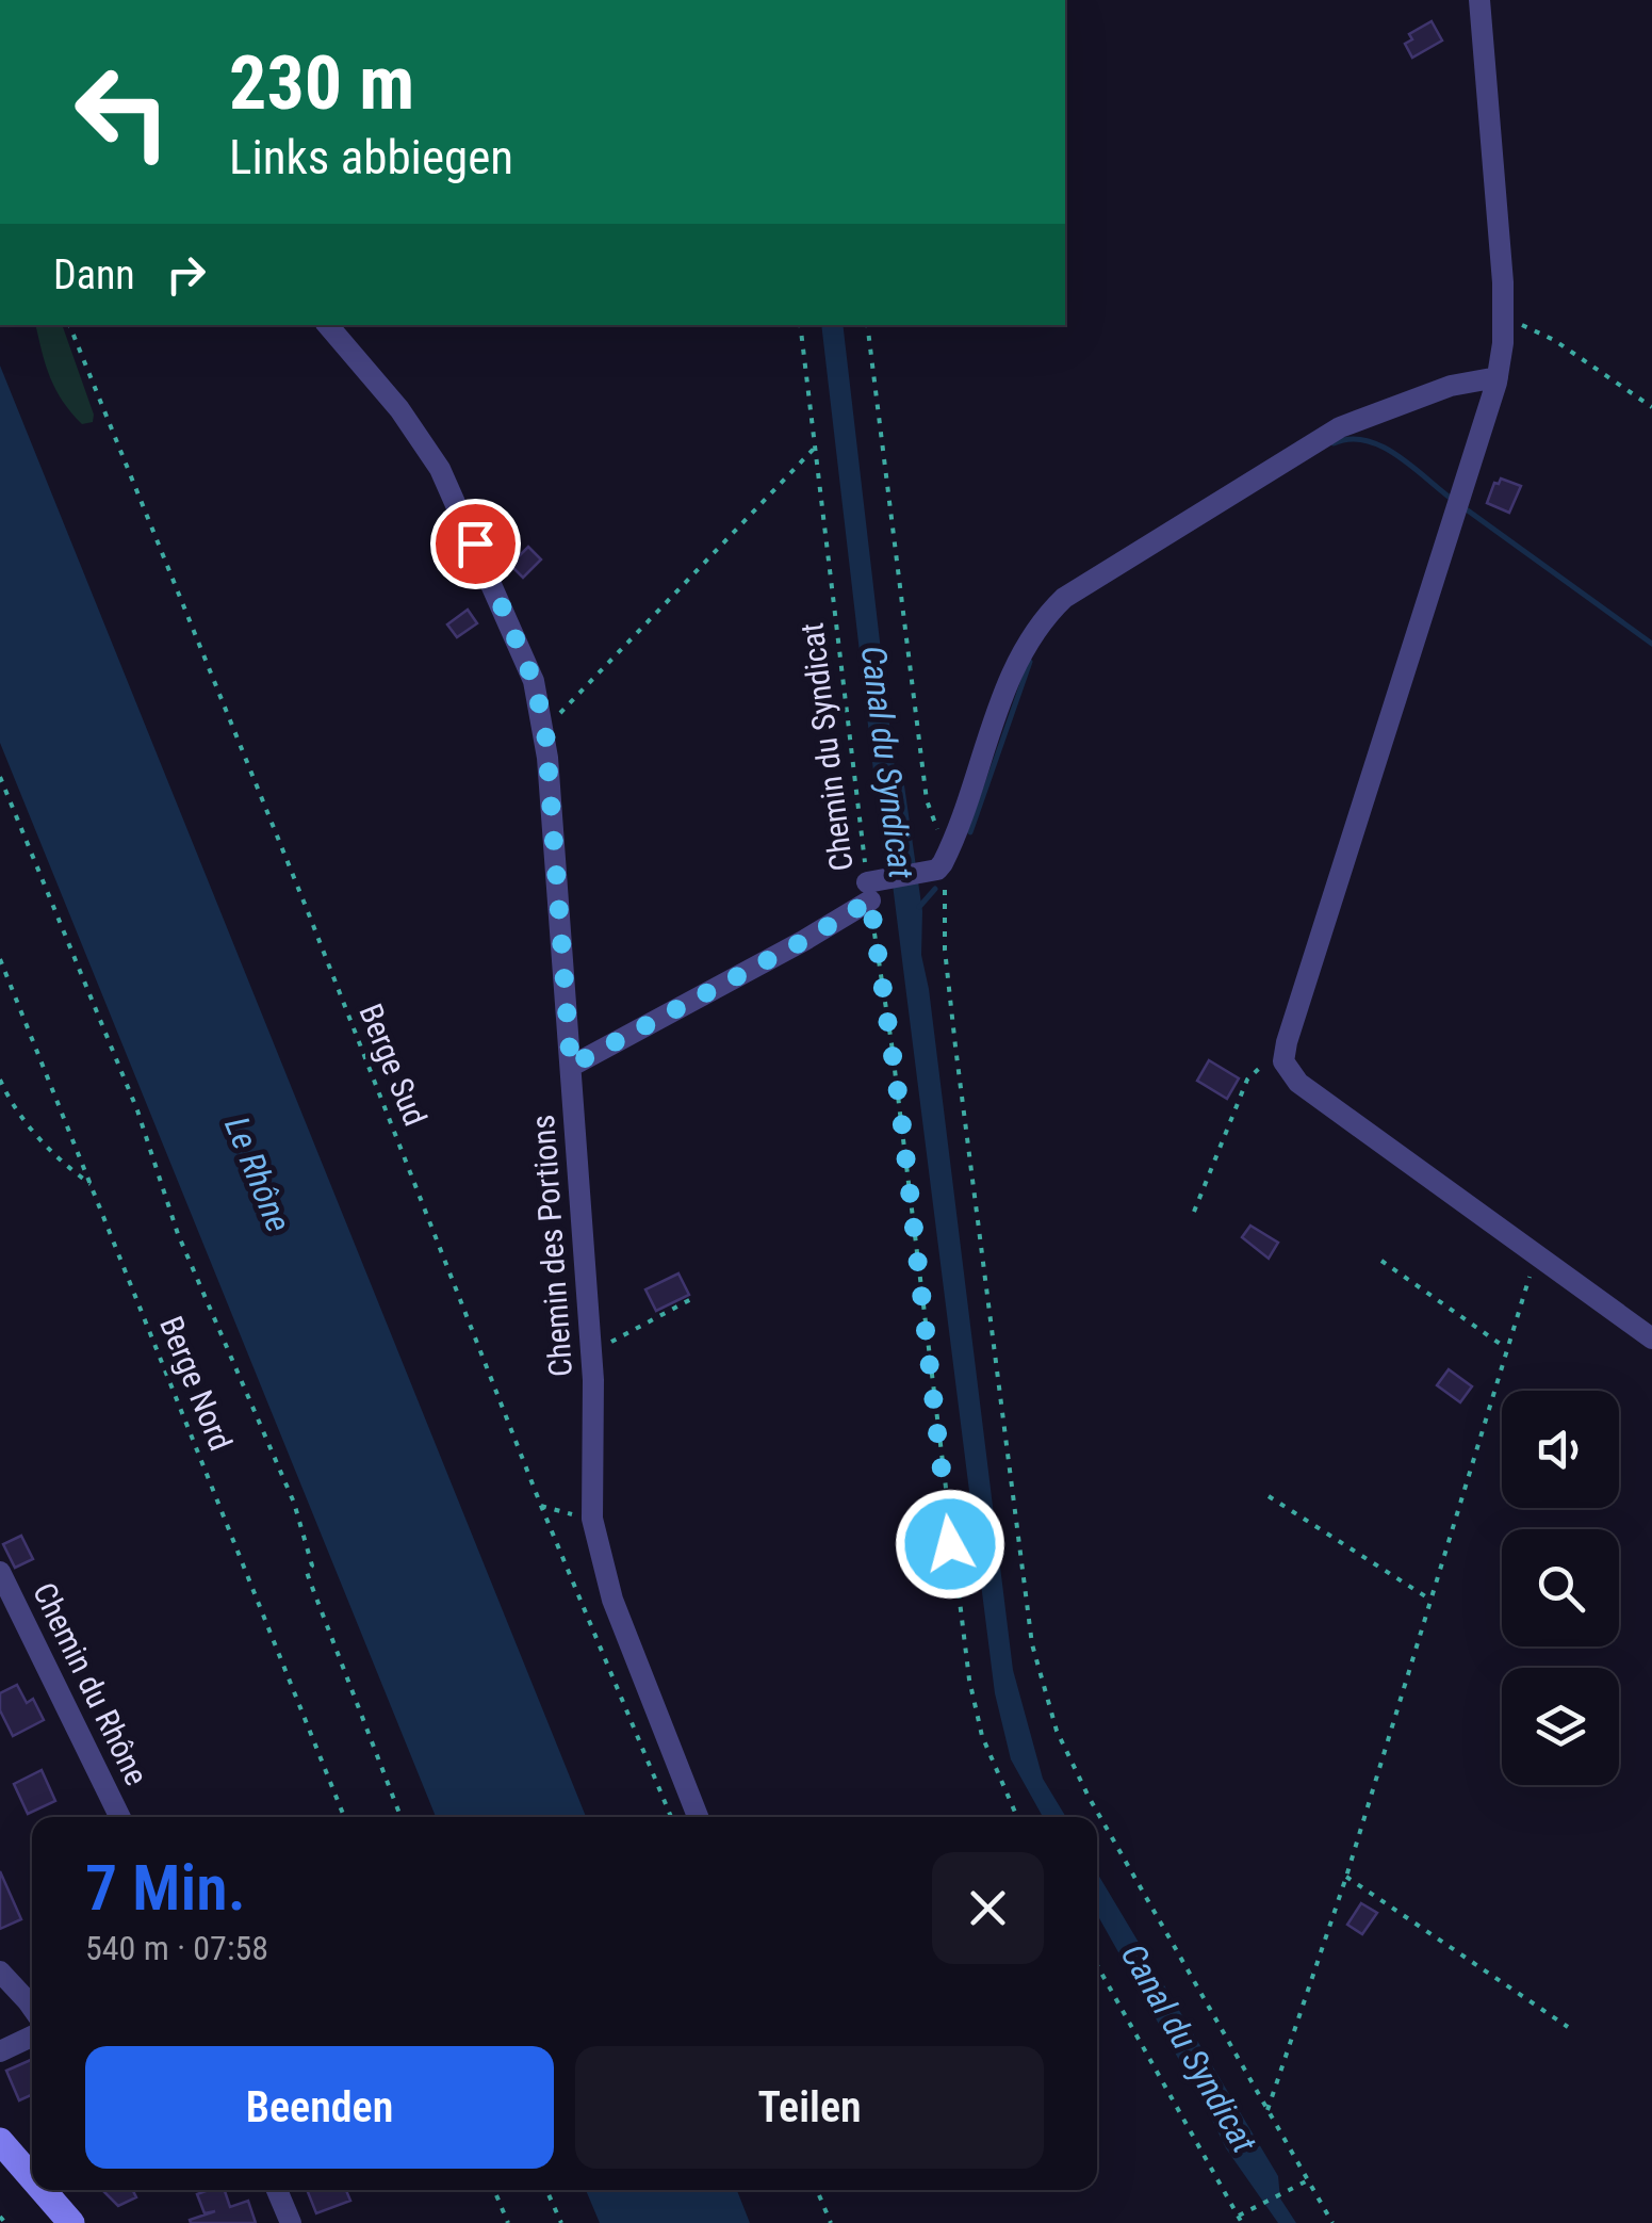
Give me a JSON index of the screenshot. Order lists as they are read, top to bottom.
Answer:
{
  "streets": {
    "street": ["Chemin des Portions", "Chemin du Rhône"],
    "path": ["Chemin du Syndicat", "Berge Sud", "Berge Nord"]
  },
  "water": ["Canal du Syndicat", "Le Rhône"],
  "page": {
    "turn": ["230 m", "Links abbiegen"],
    "then": "Dann",
    "heading": ["7 Min.", "540 m · 07:58"],
    "buttons": ["Beenden", "Teilen"]
  }
}
